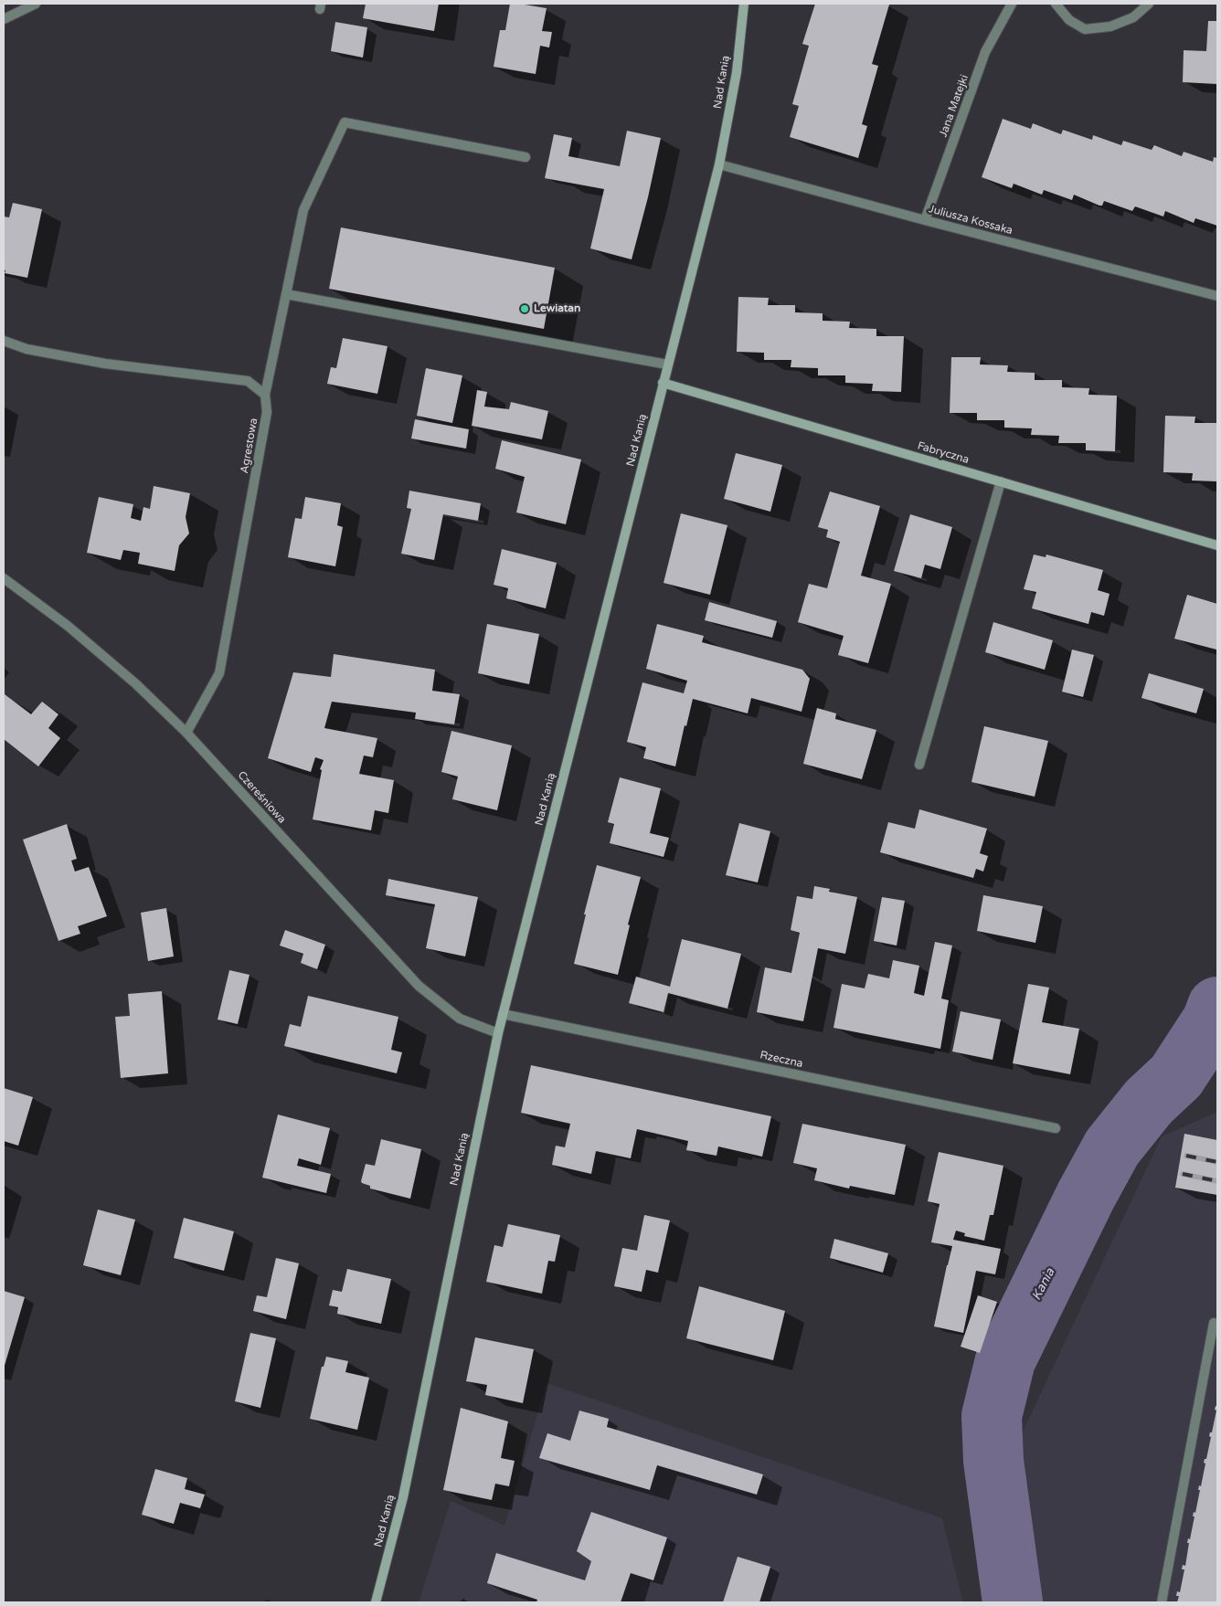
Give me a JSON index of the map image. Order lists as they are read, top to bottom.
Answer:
{
  "streets": {
    "street": [
      "Nad Kanią",
      "Jana Matejki",
      "Juliusza Kossaka",
      "Agrestowa",
      "Fabryczna",
      "Czereśniowa",
      "Rzeczna"
    ]
  },
  "crossings": [
    ["Nad Kanią", "Juliusza Kossaka"],
    ["Nad Kanią", "Fabryczna"],
    ["Nad Kanią", "Czereśniowa"],
    ["Nad Kanią", "Rzeczna"],
    ["Jana Matejki", "Juliusza Kossaka"],
    ["Agrestowa", "Czereśniowa"]
  ],
  "water": ["Kania"],
  "places": ["Lewiatan"]
}
